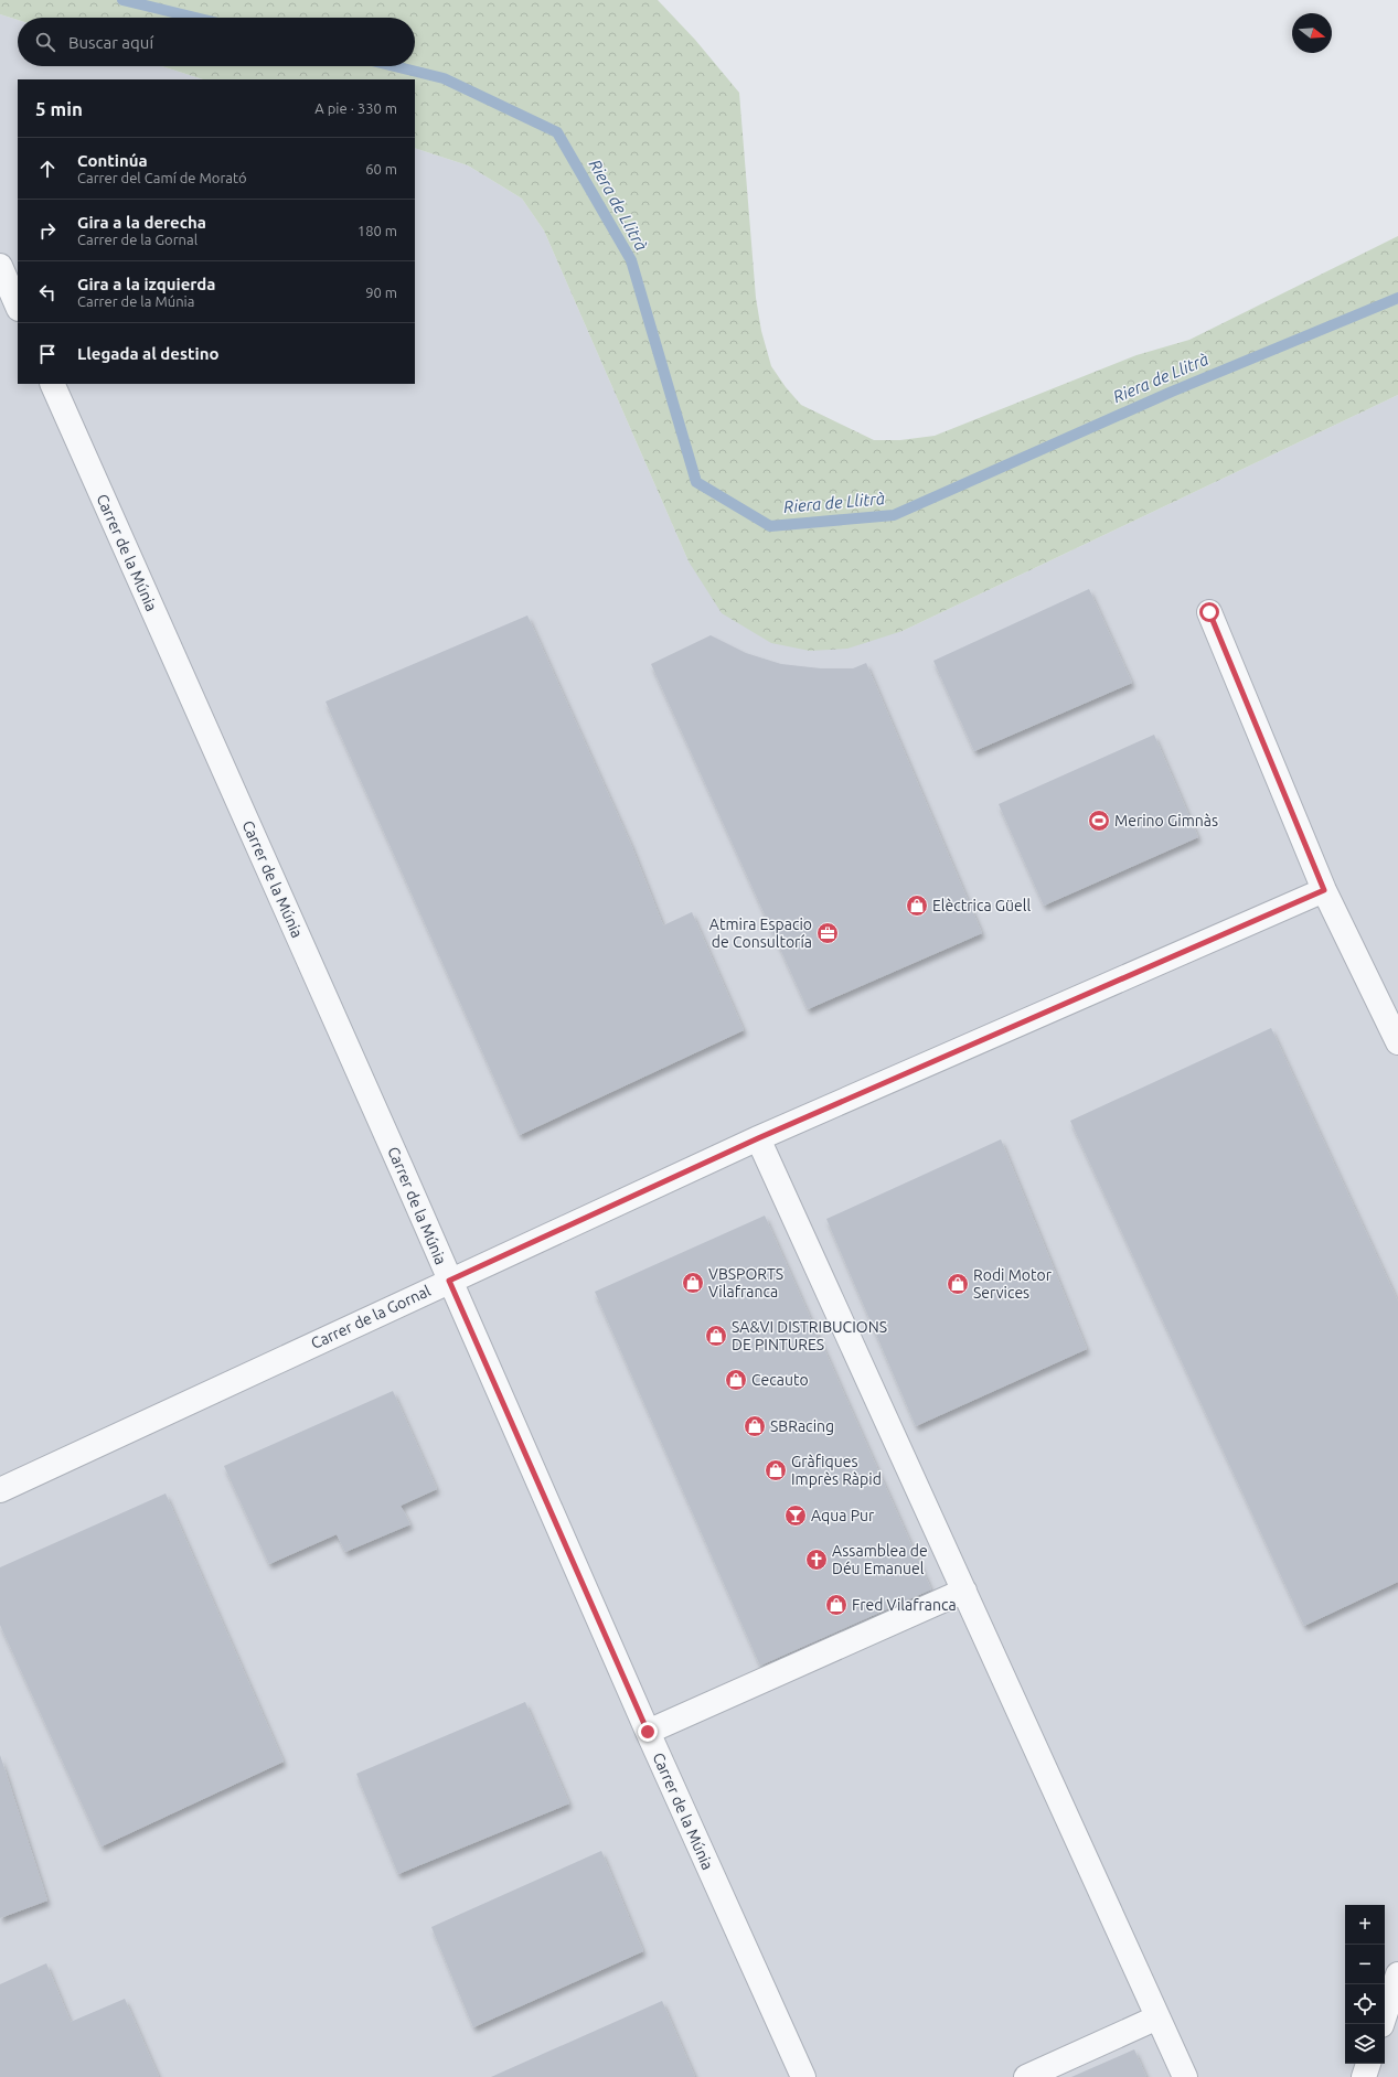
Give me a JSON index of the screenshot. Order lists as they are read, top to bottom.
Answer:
{
  "streets": {
    "street": ["Carrer de la Múnia", "Carrer de la Gornal"]
  },
  "crossings": [
    ["Carrer de la Múnia", "Carrer de la Gornal"]
  ],
  "water": ["Riera de Llitrà"],
  "places": {
    "sports": ["Merino Gimnàs"],
    "shop": [
      "Elèctrica Güell",
      "VBSPORTS Vilafranca",
      "Rodi Motor Services",
      "SA&VI DISTRIBUCIONS DE PINTURES",
      "Cecauto",
      "SBRacing",
      "Gràfiques Imprès Ràpid",
      "Fred Vilafranca"
    ],
    "office": ["Atmira Espacio de Consultoría"],
    "bar": ["Aqua Pur"],
    "church": ["Assamblea de Déu Emanuel"]
  },
  "north": "right",
  "page": {
    "search": "Buscar aquí",
    "heading": ["5 min", "A pie · 330 m"],
    "list": [
      ["Continúa", "Carrer del Camí de Morató", "60 m"],
      ["Gira a la derecha", "Carrer de la Gornal", "180 m"],
      ["Gira a la izquierda", "Carrer de la Múnia", "90 m"],
      "Llegada al destino"
    ],
    "map_buttons": ["+", "−"]
  }
}
